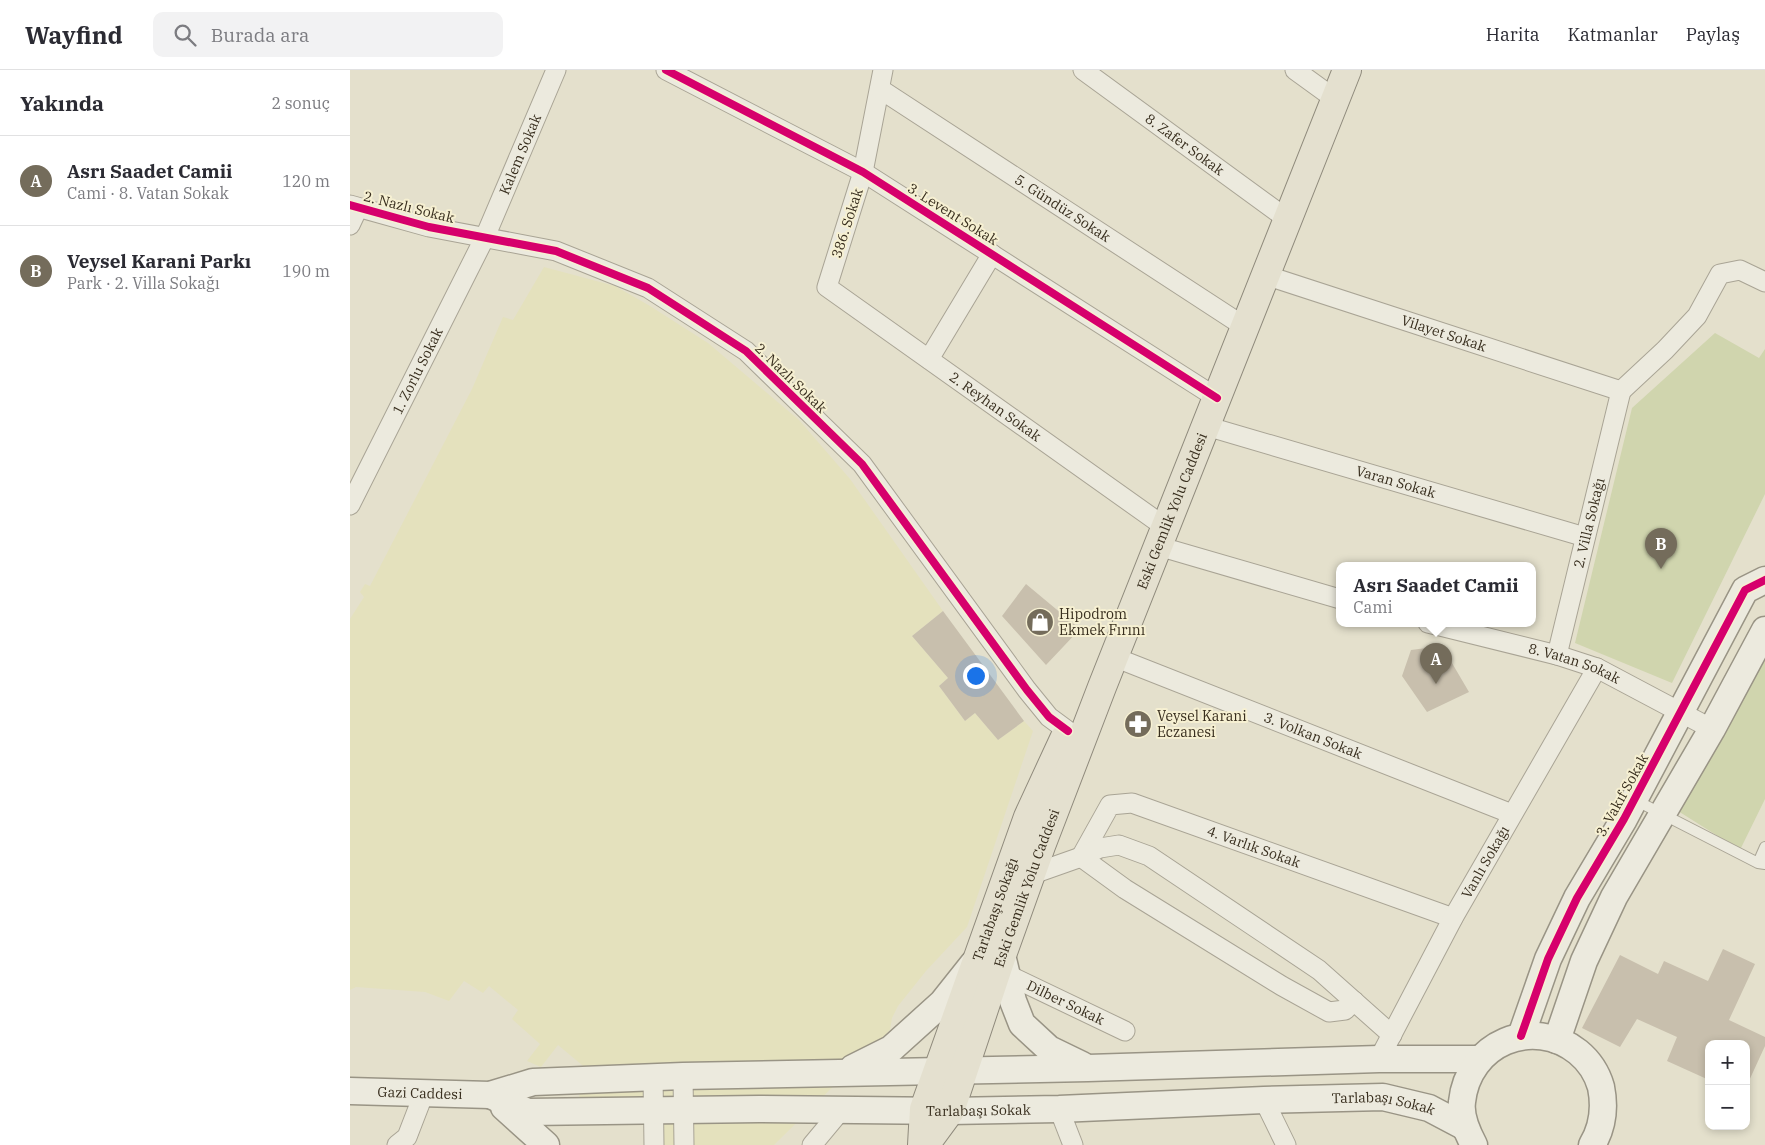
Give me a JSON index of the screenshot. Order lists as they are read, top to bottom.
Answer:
{
  "streets": {
    "main road": [
      "Eski Gemlik Yolu Caddesi",
      "3. Vakıf Sokak",
      "Tarlabaşı Sokağı",
      "Gazi Caddesi",
      "Tarlabaşı Sokak"
    ],
    "street": [
      "8. Zafer Sokak",
      "Kalem Sokak",
      "2. Nazlı Sokak",
      "5. Gündüz Sokak",
      "3. Levent Sokak",
      "386. Sokak",
      "Vilayet Sokak",
      "1. Zorlu Sokak",
      "2. Reyhan Sokak",
      "Varan Sokak",
      "2. Villa Sokağı",
      "8. Vatan Sokak",
      "3. Volkan Sokak",
      "4. Varlık Sokak",
      "Vanlı Sokağı",
      "Dilber Sokak"
    ]
  },
  "crossings": [
    ["8. Zafer Sokak", "Eski Gemlik Yolu Caddesi"],
    ["Kalem Sokak", "2. Nazlı Sokak"],
    ["Kalem Sokak", "1. Zorlu Sokak"],
    ["2. Nazlı Sokak", "1. Zorlu Sokak"],
    ["2. Nazlı Sokak", "Tarlabaşı Sokağı"],
    ["5. Gündüz Sokak", "386. Sokak"],
    ["5. Gündüz Sokak", "Eski Gemlik Yolu Caddesi"],
    ["3. Levent Sokak", "386. Sokak"],
    ["3. Levent Sokak", "Eski Gemlik Yolu Caddesi"],
    ["386. Sokak", "2. Reyhan Sokak"],
    ["Vilayet Sokak", "Eski Gemlik Yolu Caddesi"],
    ["Vilayet Sokak", "2. Villa Sokağı"],
    ["2. Reyhan Sokak", "Eski Gemlik Yolu Caddesi"],
    ["Varan Sokak", "Eski Gemlik Yolu Caddesi"],
    ["Varan Sokak", "2. Villa Sokağı"],
    ["Eski Gemlik Yolu Caddesi", "3. Volkan Sokak"],
    ["Eski Gemlik Yolu Caddesi", "Tarlabaşı Sokağı"],
    ["Eski Gemlik Yolu Caddesi", "Dilber Sokak"],
    ["Eski Gemlik Yolu Caddesi", "Tarlabaşı Sokak"],
    ["2. Villa Sokağı", "8. Vatan Sokak"],
    ["8. Vatan Sokak", "3. Vakıf Sokak"],
    ["8. Vatan Sokak", "Vanlı Sokağı"],
    ["3. Volkan Sokak", "Vanlı Sokağı"],
    ["4. Varlık Sokak", "Vanlı Sokağı"],
    ["Tarlabaşı Sokağı", "Dilber Sokak"],
    ["Gazi Caddesi", "Tarlabaşı Sokak"]
  ],
  "places": {
    "shop": ["Hipodrom Ekmek Fırını"],
    "pharmacy": ["Veysel Karani Eczanesi"]
  },
  "page": {
    "header": "Wayfind",
    "search": "Burada ara",
    "nav": ["Harita", "Katmanlar", "Paylaş"],
    "heading": ["Yakında", "2 sonuç"],
    "list": [
      {
        "mark": "A",
        "name": "Asrı Saadet Camii",
        "note": "Cami · 8. Vatan Sokak",
        "value": "120 m"
      },
      {
        "mark": "B",
        "name": "Veysel Karani Parkı",
        "note": "Park · 2. Villa Sokağı",
        "value": "190 m"
      }
    ],
    "pins": ["B", "A"],
    "popup": ["Asrı Saadet Camii", "Cami"],
    "map_buttons": ["+", "−"]
  }
}
